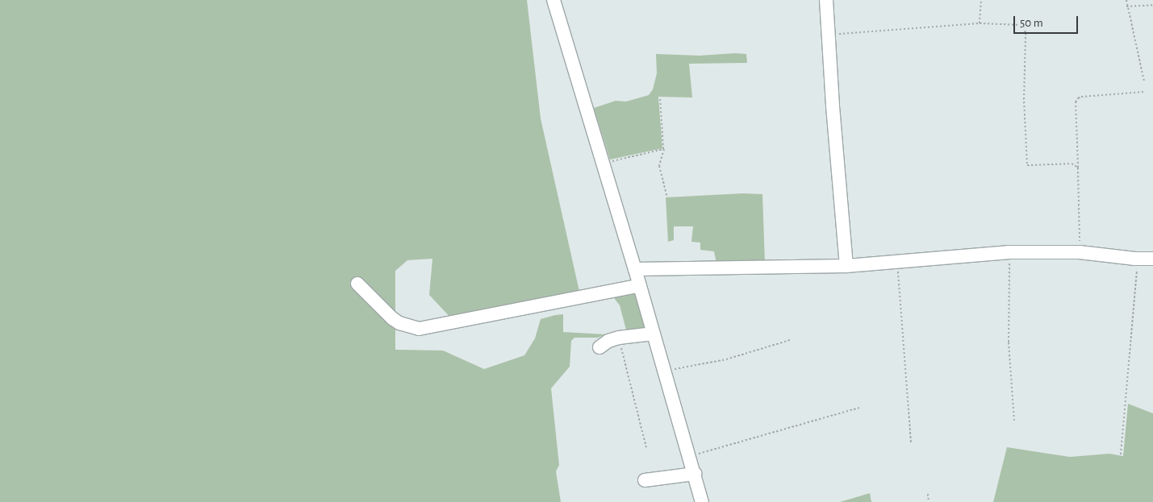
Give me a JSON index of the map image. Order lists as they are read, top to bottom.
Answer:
{
  "scale_bar": "50 m"
}
